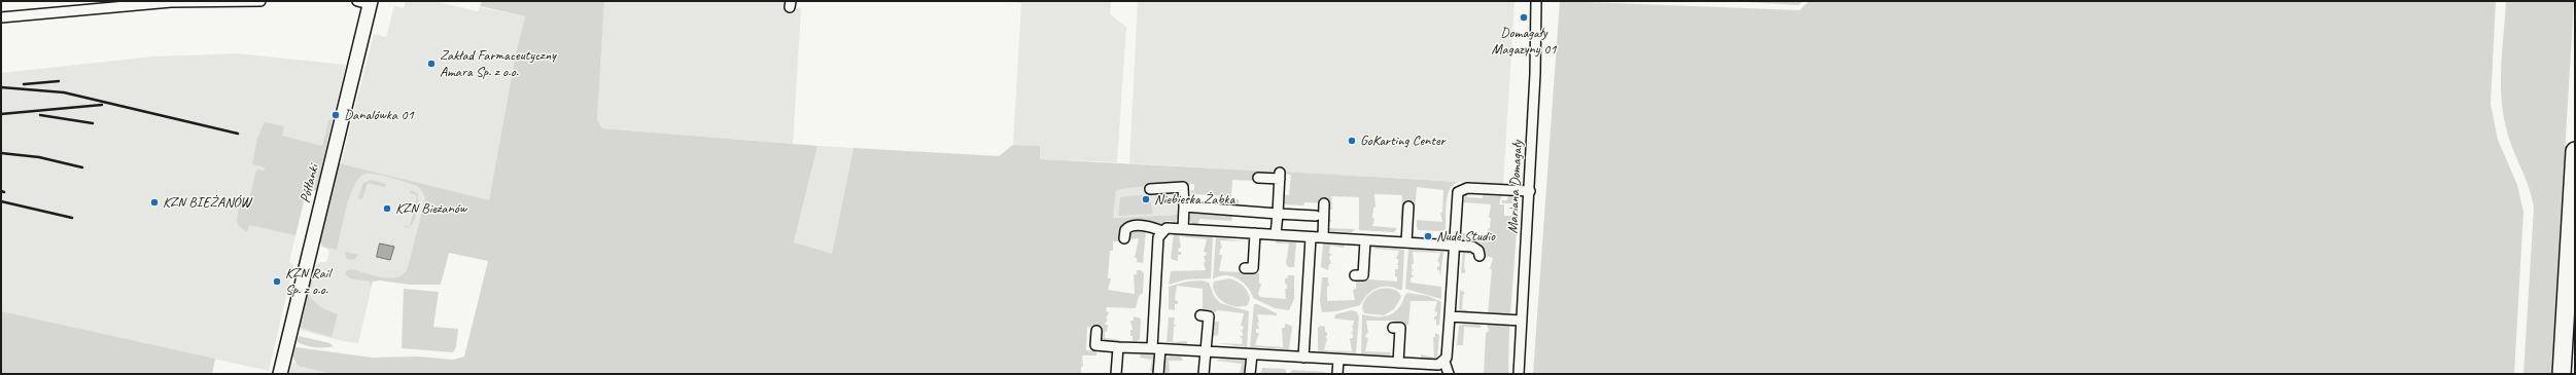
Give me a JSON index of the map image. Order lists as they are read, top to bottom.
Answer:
{
  "streets": {
    "street": ["Półłanki", "Mariana Domagały"]
  },
  "places": [
    "Domagały Magazyny 01",
    "Zakład Farmaceutyczny Amara Sp. z o.o.",
    "Danalówka 01",
    "GoKarting Center",
    "Niebieska Żabka",
    "KZN BIEŻANÓW",
    "KZN Bieżanów",
    "Nude Studio",
    "KZN Rail Sp. z o.o."
  ]
}
